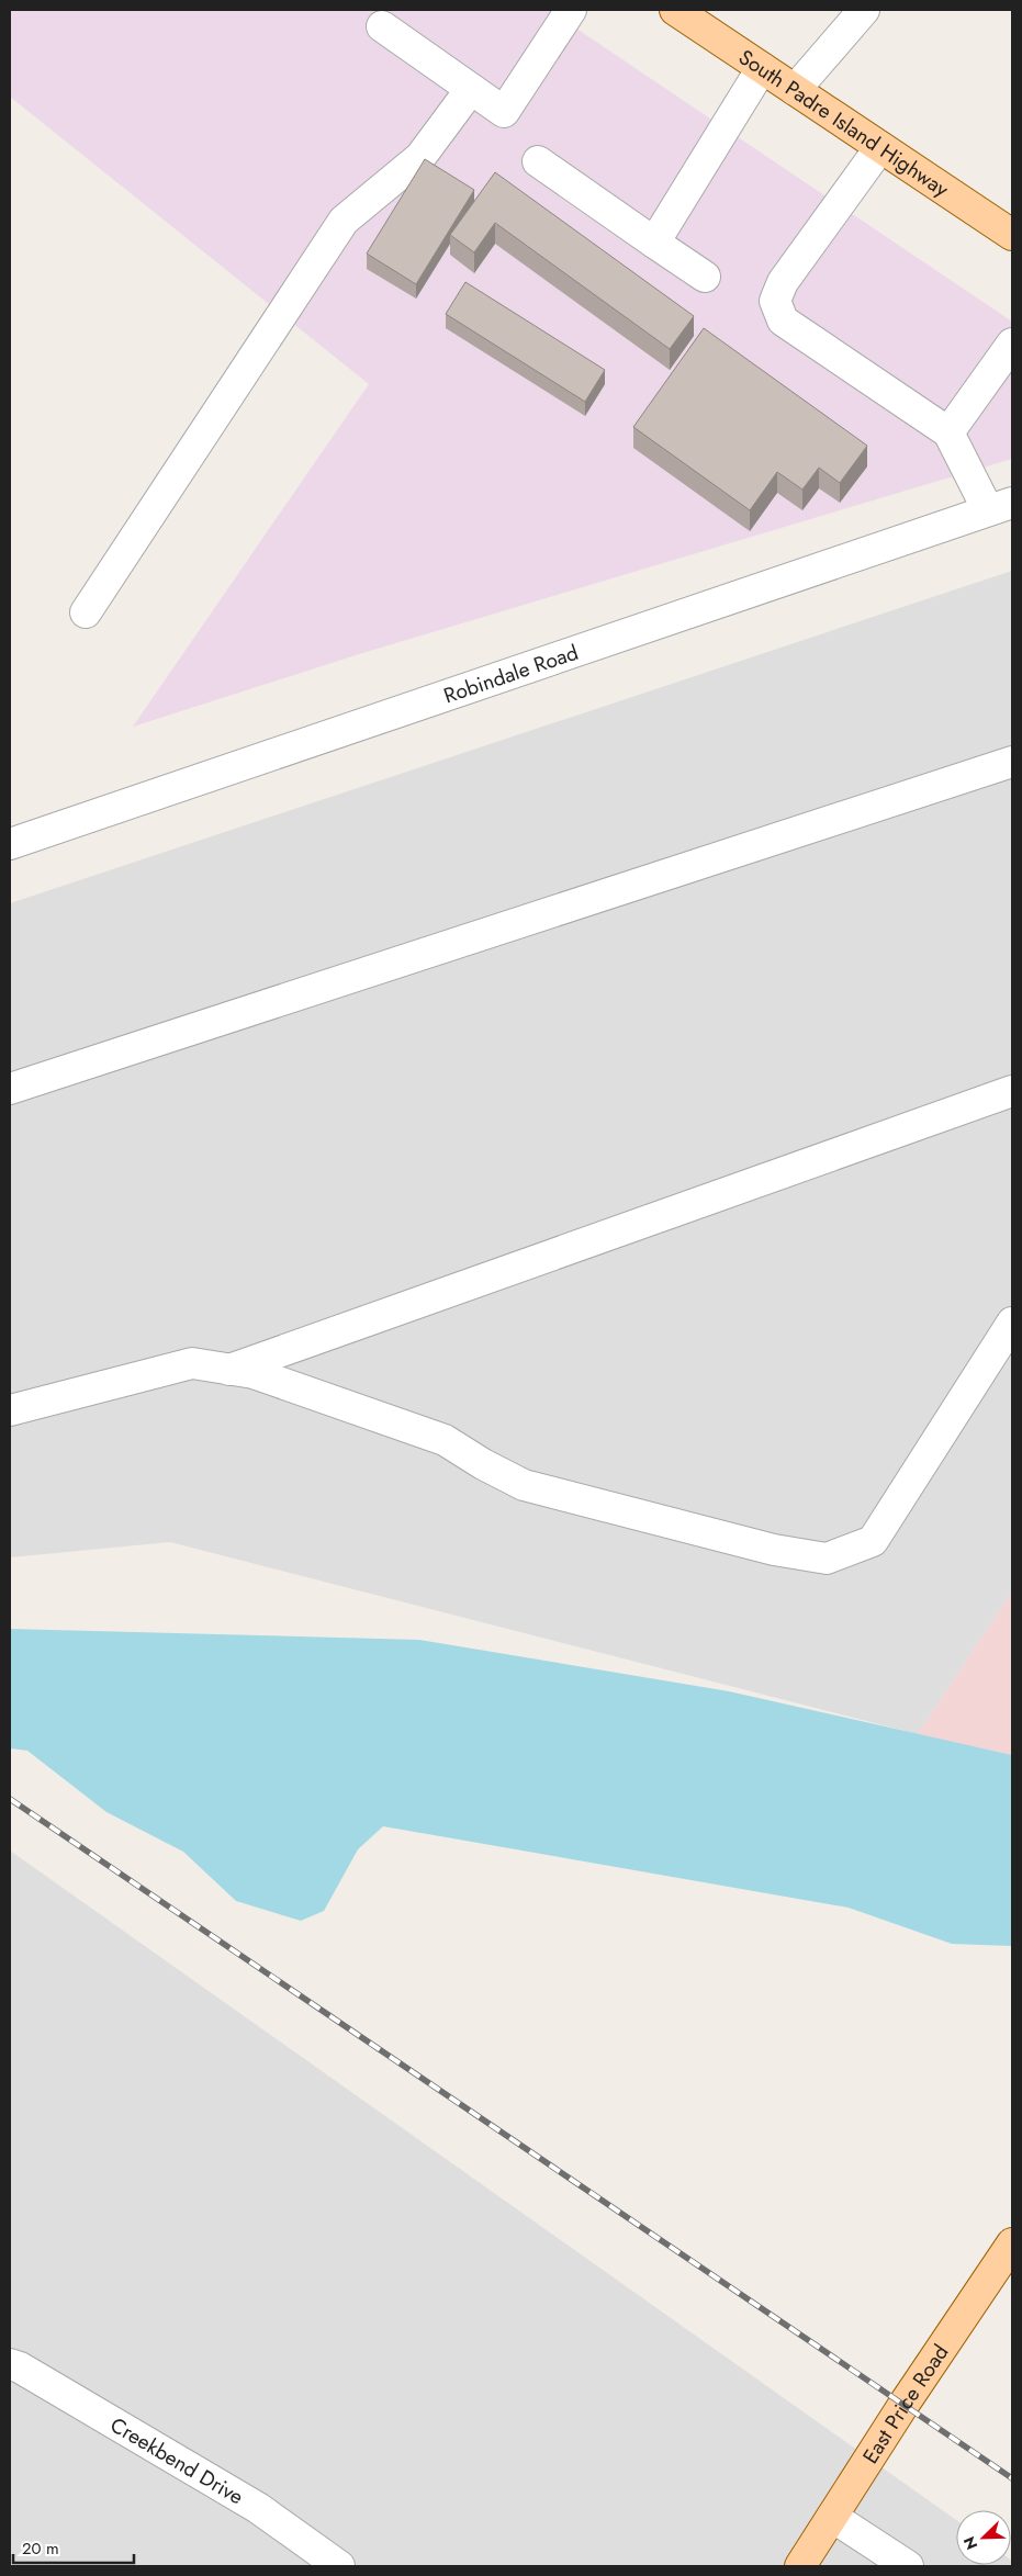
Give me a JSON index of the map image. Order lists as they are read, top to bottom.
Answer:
{
  "streets": {
    "main road": ["South Padre Island Highway", "East Price Road"],
    "street": ["Robindale Road", "Creekbend Drive"]
  },
  "scale_bar": "20 m",
  "north": "bottom left"
}
